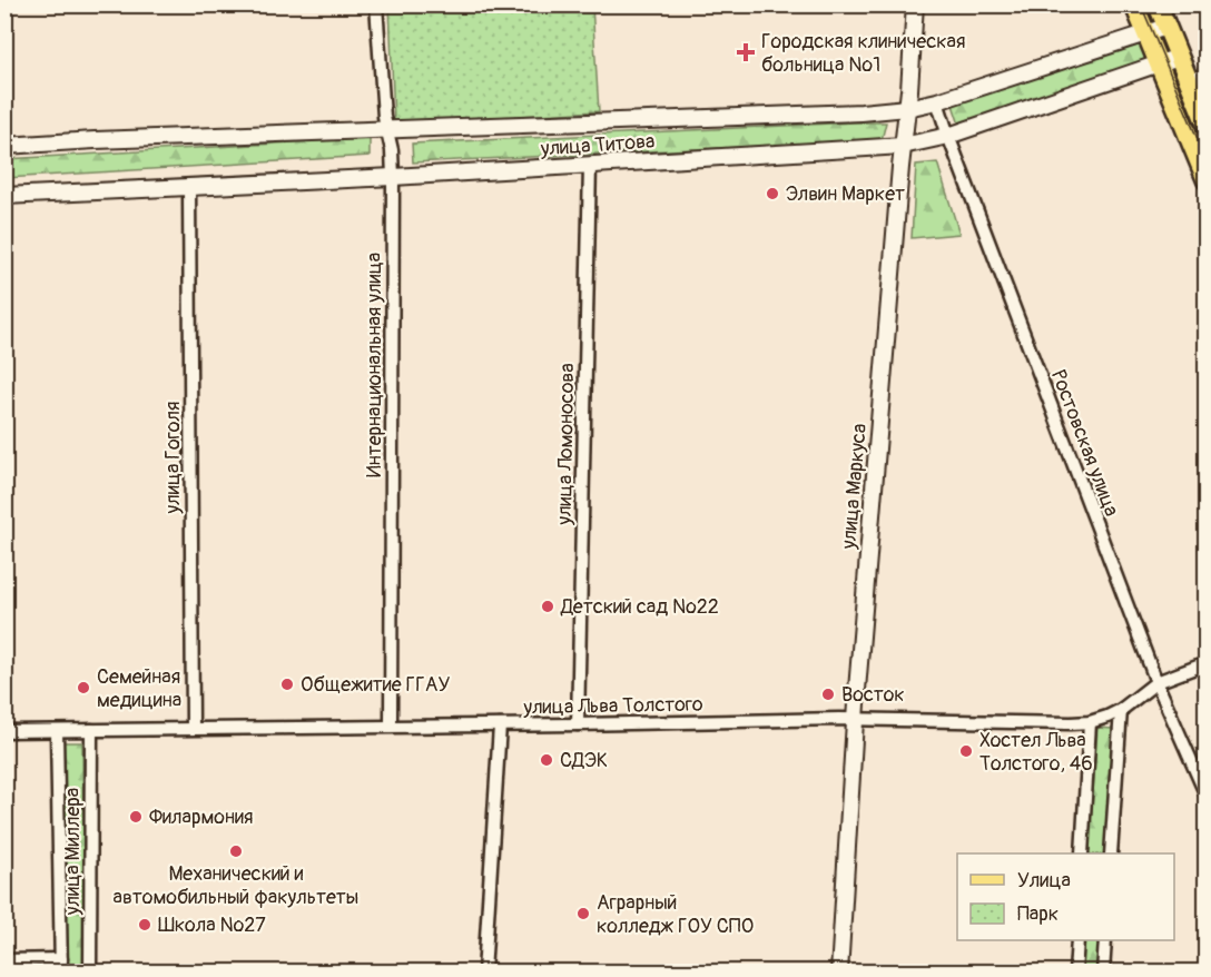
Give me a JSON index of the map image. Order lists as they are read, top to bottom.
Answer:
{
  "streets": {
    "street": [
      "улица Титова",
      "Интернациональная улица",
      "Ростовская улица",
      "улица Ломоносова",
      "улица Гоголя",
      "улица Маркуса",
      "улица Льва Толстого",
      "улица Миллера"
    ]
  },
  "crossings": [
    ["улица Титова", "Интернациональная улица"],
    ["улица Титова", "Ростовская улица"],
    ["улица Титова", "улица Ломоносова"],
    ["улица Титова", "улица Гоголя"],
    ["улица Титова", "улица Маркуса"],
    ["Интернациональная улица", "улица Льва Толстого"],
    ["Ростовская улица", "улица Льва Толстого"],
    ["улица Ломоносова", "улица Льва Толстого"],
    ["улица Гоголя", "улица Льва Толстого"],
    ["улица Маркуса", "улица Льва Толстого"],
    ["улица Льва Толстого", "улица Миллера"]
  ],
  "places": {
    "health": ["Городская клиническая больница №1"],
    "other": [
      "Элвин Маркет",
      "Детский сад №22",
      "Общежитие ГГАУ",
      "Семейная медицина",
      "Восток",
      "Хостел Льва Толстого, 46",
      "СДЭК",
      "Филармония",
      "Механический и автомобильный факультеты",
      "Аграрный колледж ГОУ СПО",
      "Школа №27"
    ]
  },
  "legend": ["Улица", "Парк"]
}
